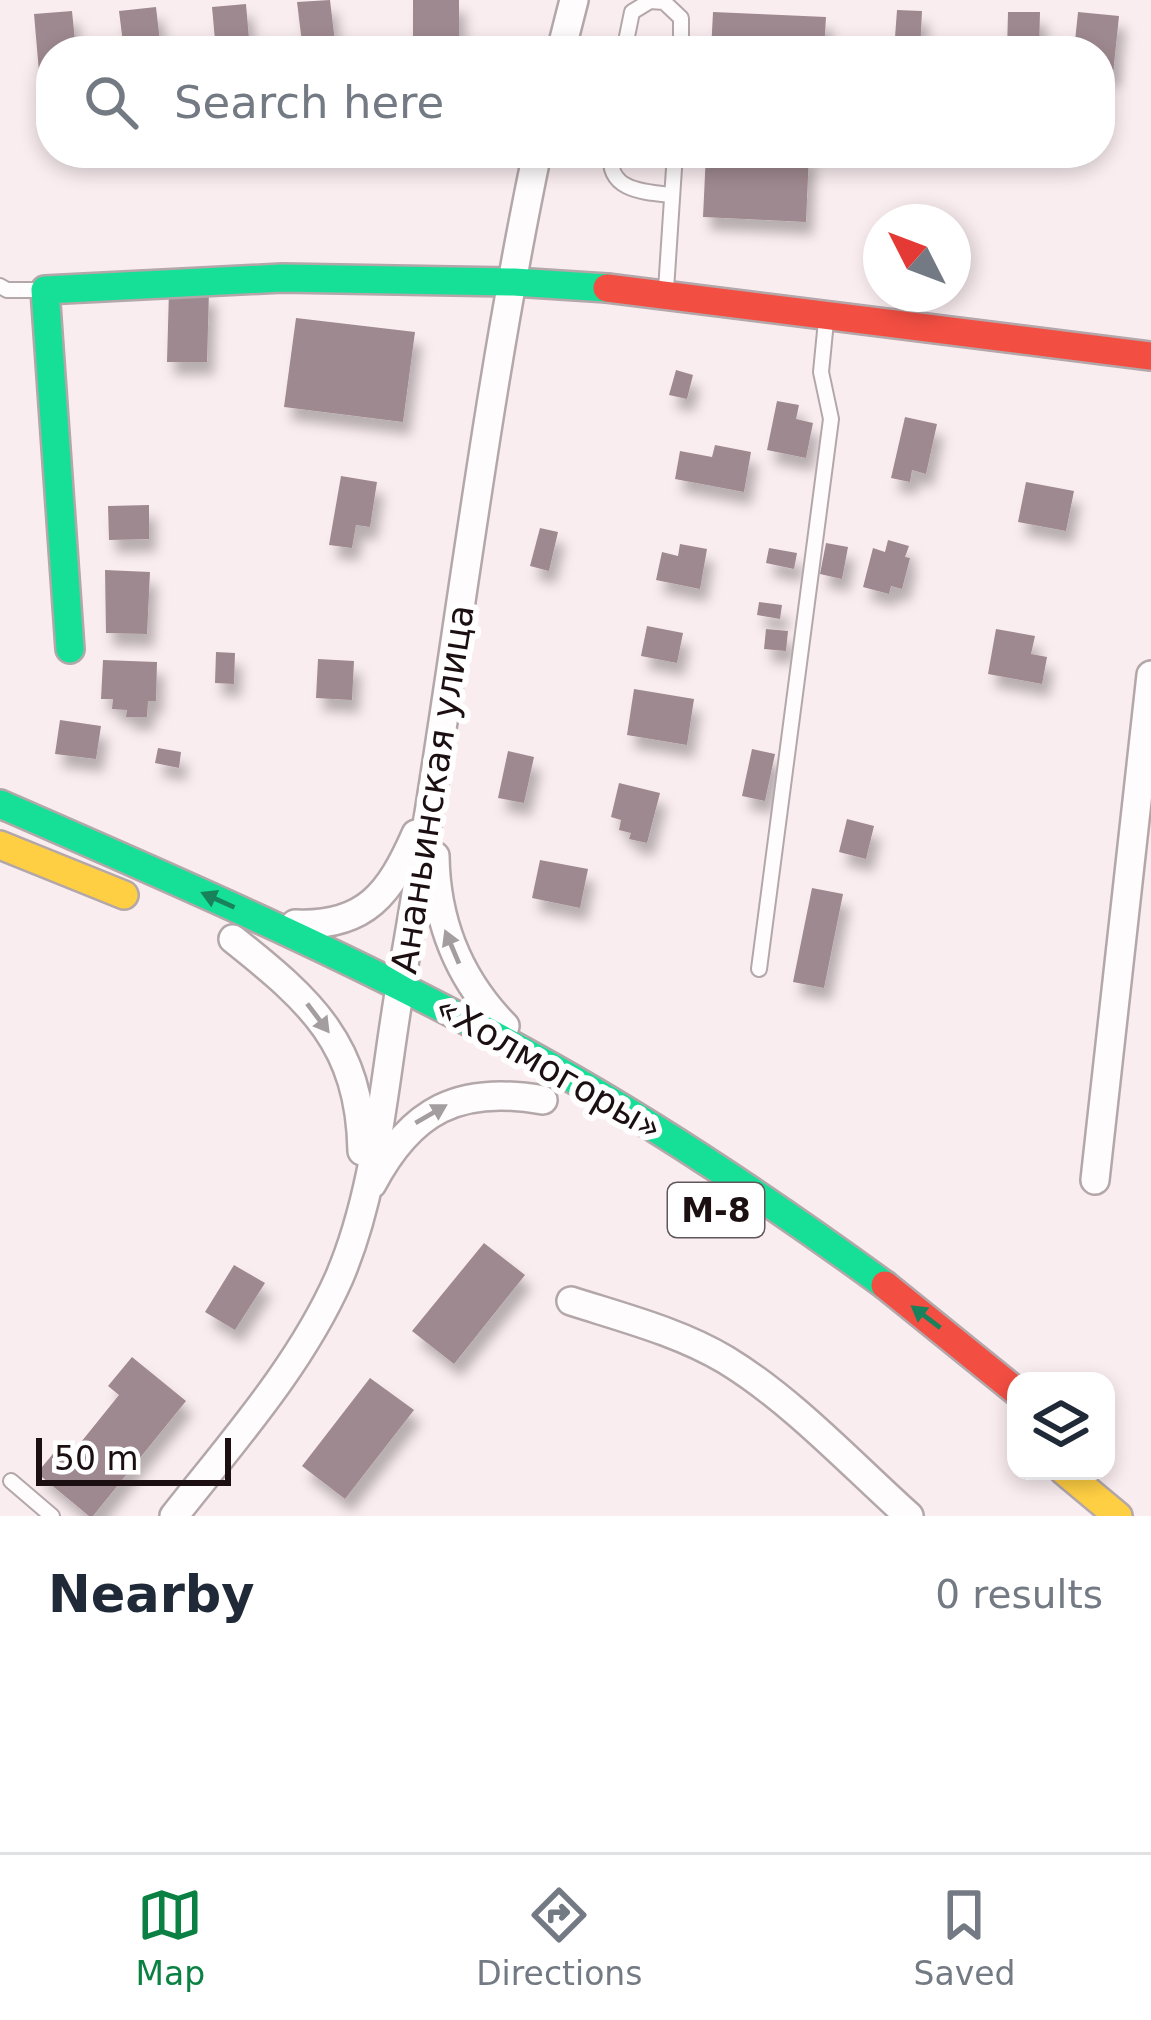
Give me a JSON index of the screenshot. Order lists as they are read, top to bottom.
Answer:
{
  "streets": {
    "main road": ["«Холмогоры»", "М-8"],
    "street": ["Ананьинская улица"]
  },
  "crossings": [
    ["Ананьинская улица", "«Холмогоры»"]
  ],
  "one_way": ["«Холмогоры»"],
  "scale_bar": "50 m",
  "north": "top left",
  "page": {
    "search": "Search here",
    "scale": "50 m",
    "heading": ["Nearby", "0 results"],
    "nav": ["Map", "Directions", "Saved"]
  }
}
